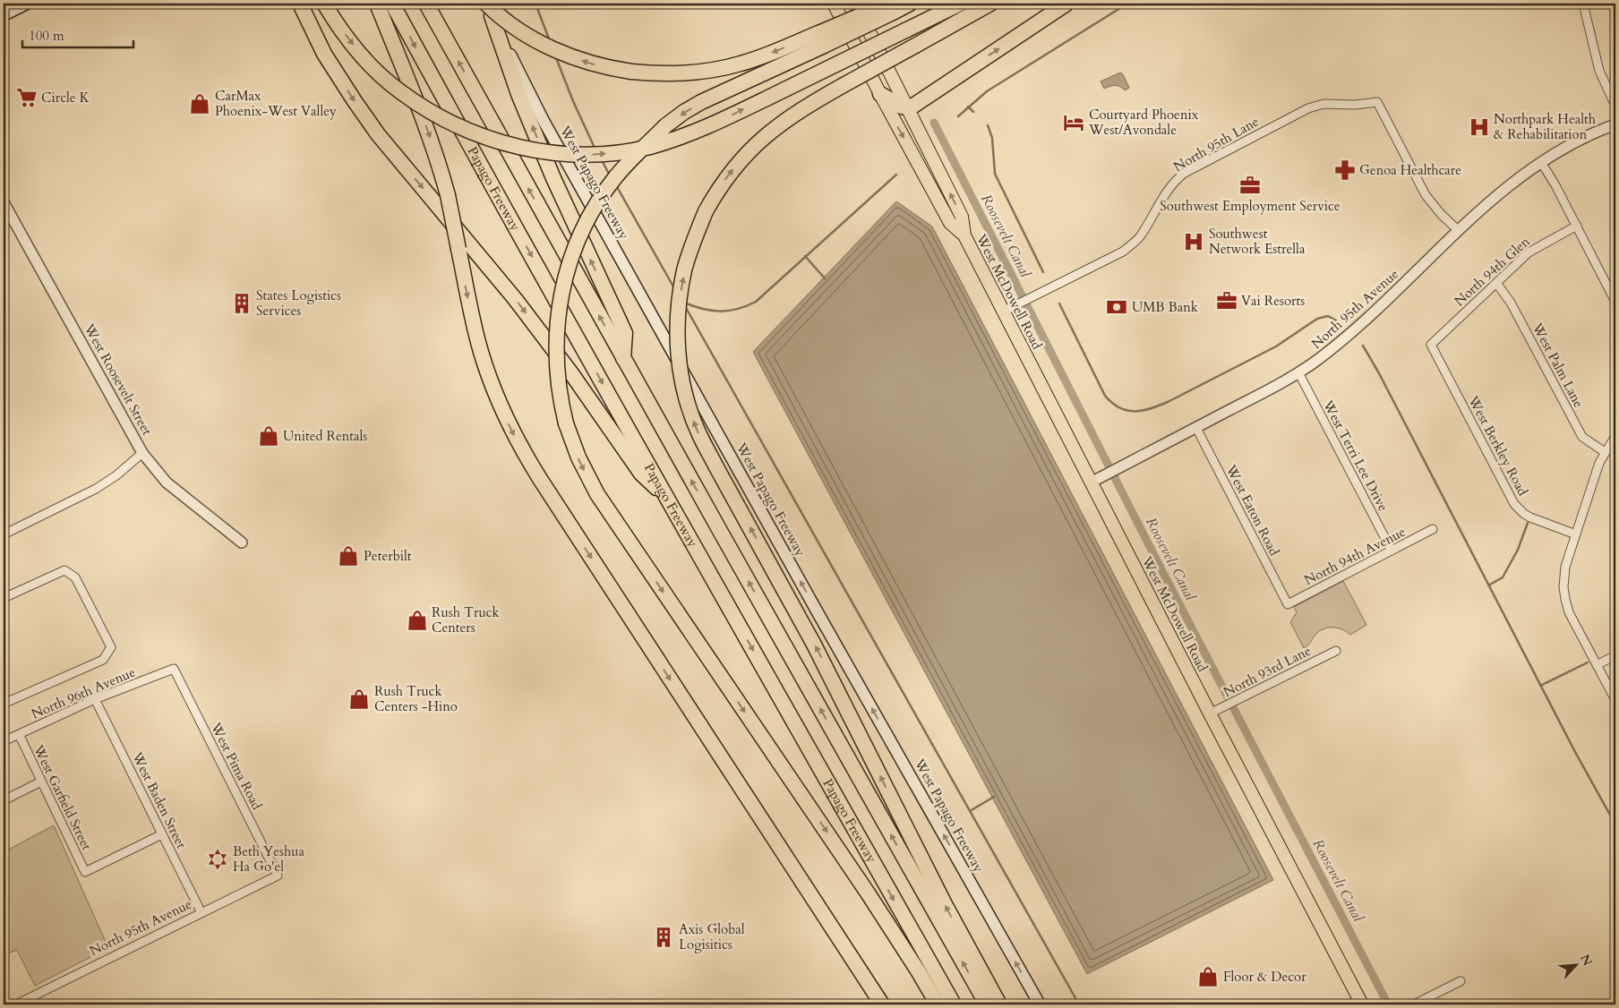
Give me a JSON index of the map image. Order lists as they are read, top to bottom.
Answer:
{
  "streets": {
    "highway": ["Papago Freeway"],
    "main road": ["West Papago Freeway", "West McDowell Road"],
    "street": [
      "North 95th Lane",
      "North 94th Glen",
      "North 95th Avenue",
      "West Palm Lane",
      "West Roosevelt Street",
      "West Berkley Road",
      "West Terri Lee Drive",
      "West Eaton Road",
      "North 94th Avenue",
      "North 93rd Lane",
      "North 96th Avenue",
      "West Pima Road",
      "West Garfield Street",
      "West Baden Street"
    ]
  },
  "crossings": [
    ["North 95th Lane", "West McDowell Road"],
    ["North 95th Lane", "North 95th Avenue"],
    ["North 94th Glen", "West Palm Lane"],
    ["North 94th Glen", "West Berkley Road"],
    ["West McDowell Road", "North 95th Avenue"],
    ["West McDowell Road", "North 93rd Lane"],
    ["North 95th Avenue", "West Terri Lee Drive"],
    ["North 95th Avenue", "West Eaton Road"],
    ["North 95th Avenue", "West Pima Road"],
    ["North 95th Avenue", "West Baden Street"],
    ["West Terri Lee Drive", "North 94th Avenue"],
    ["West Eaton Road", "North 94th Avenue"],
    ["North 96th Avenue", "West Pima Road"],
    ["North 96th Avenue", "West Garfield Street"],
    ["North 96th Avenue", "West Baden Street"],
    ["West Garfield Street", "West Baden Street"]
  ],
  "one_way": ["West Papago Freeway"],
  "water": ["Roosevelt Canal"],
  "places": {
    "supermarket": ["Circle K"],
    "shop": [
      "CarMax Phoenix-West Valley",
      "United Rentals",
      "Peterbilt",
      "Rush Truck Centers",
      "Rush Truck Centers -Hino",
      "Floor & Decor"
    ],
    "hotel": ["Courtyard Phoenix West/Avondale"],
    "hospital": ["Northpark Health & Rehabilitation", "Southwest Network Estrella"],
    "pharmacy": ["Genoa Healthcare"],
    "office": ["Southwest Employment Service", "Vai Resorts"],
    "building": ["States Logistics Services", "Axis Global Logisitics"],
    "bank": ["UMB Bank"],
    "synagogue": ["Beth Yeshua Ha Go'el"]
  },
  "scale_bar": "100 m",
  "north": "top right"
}
